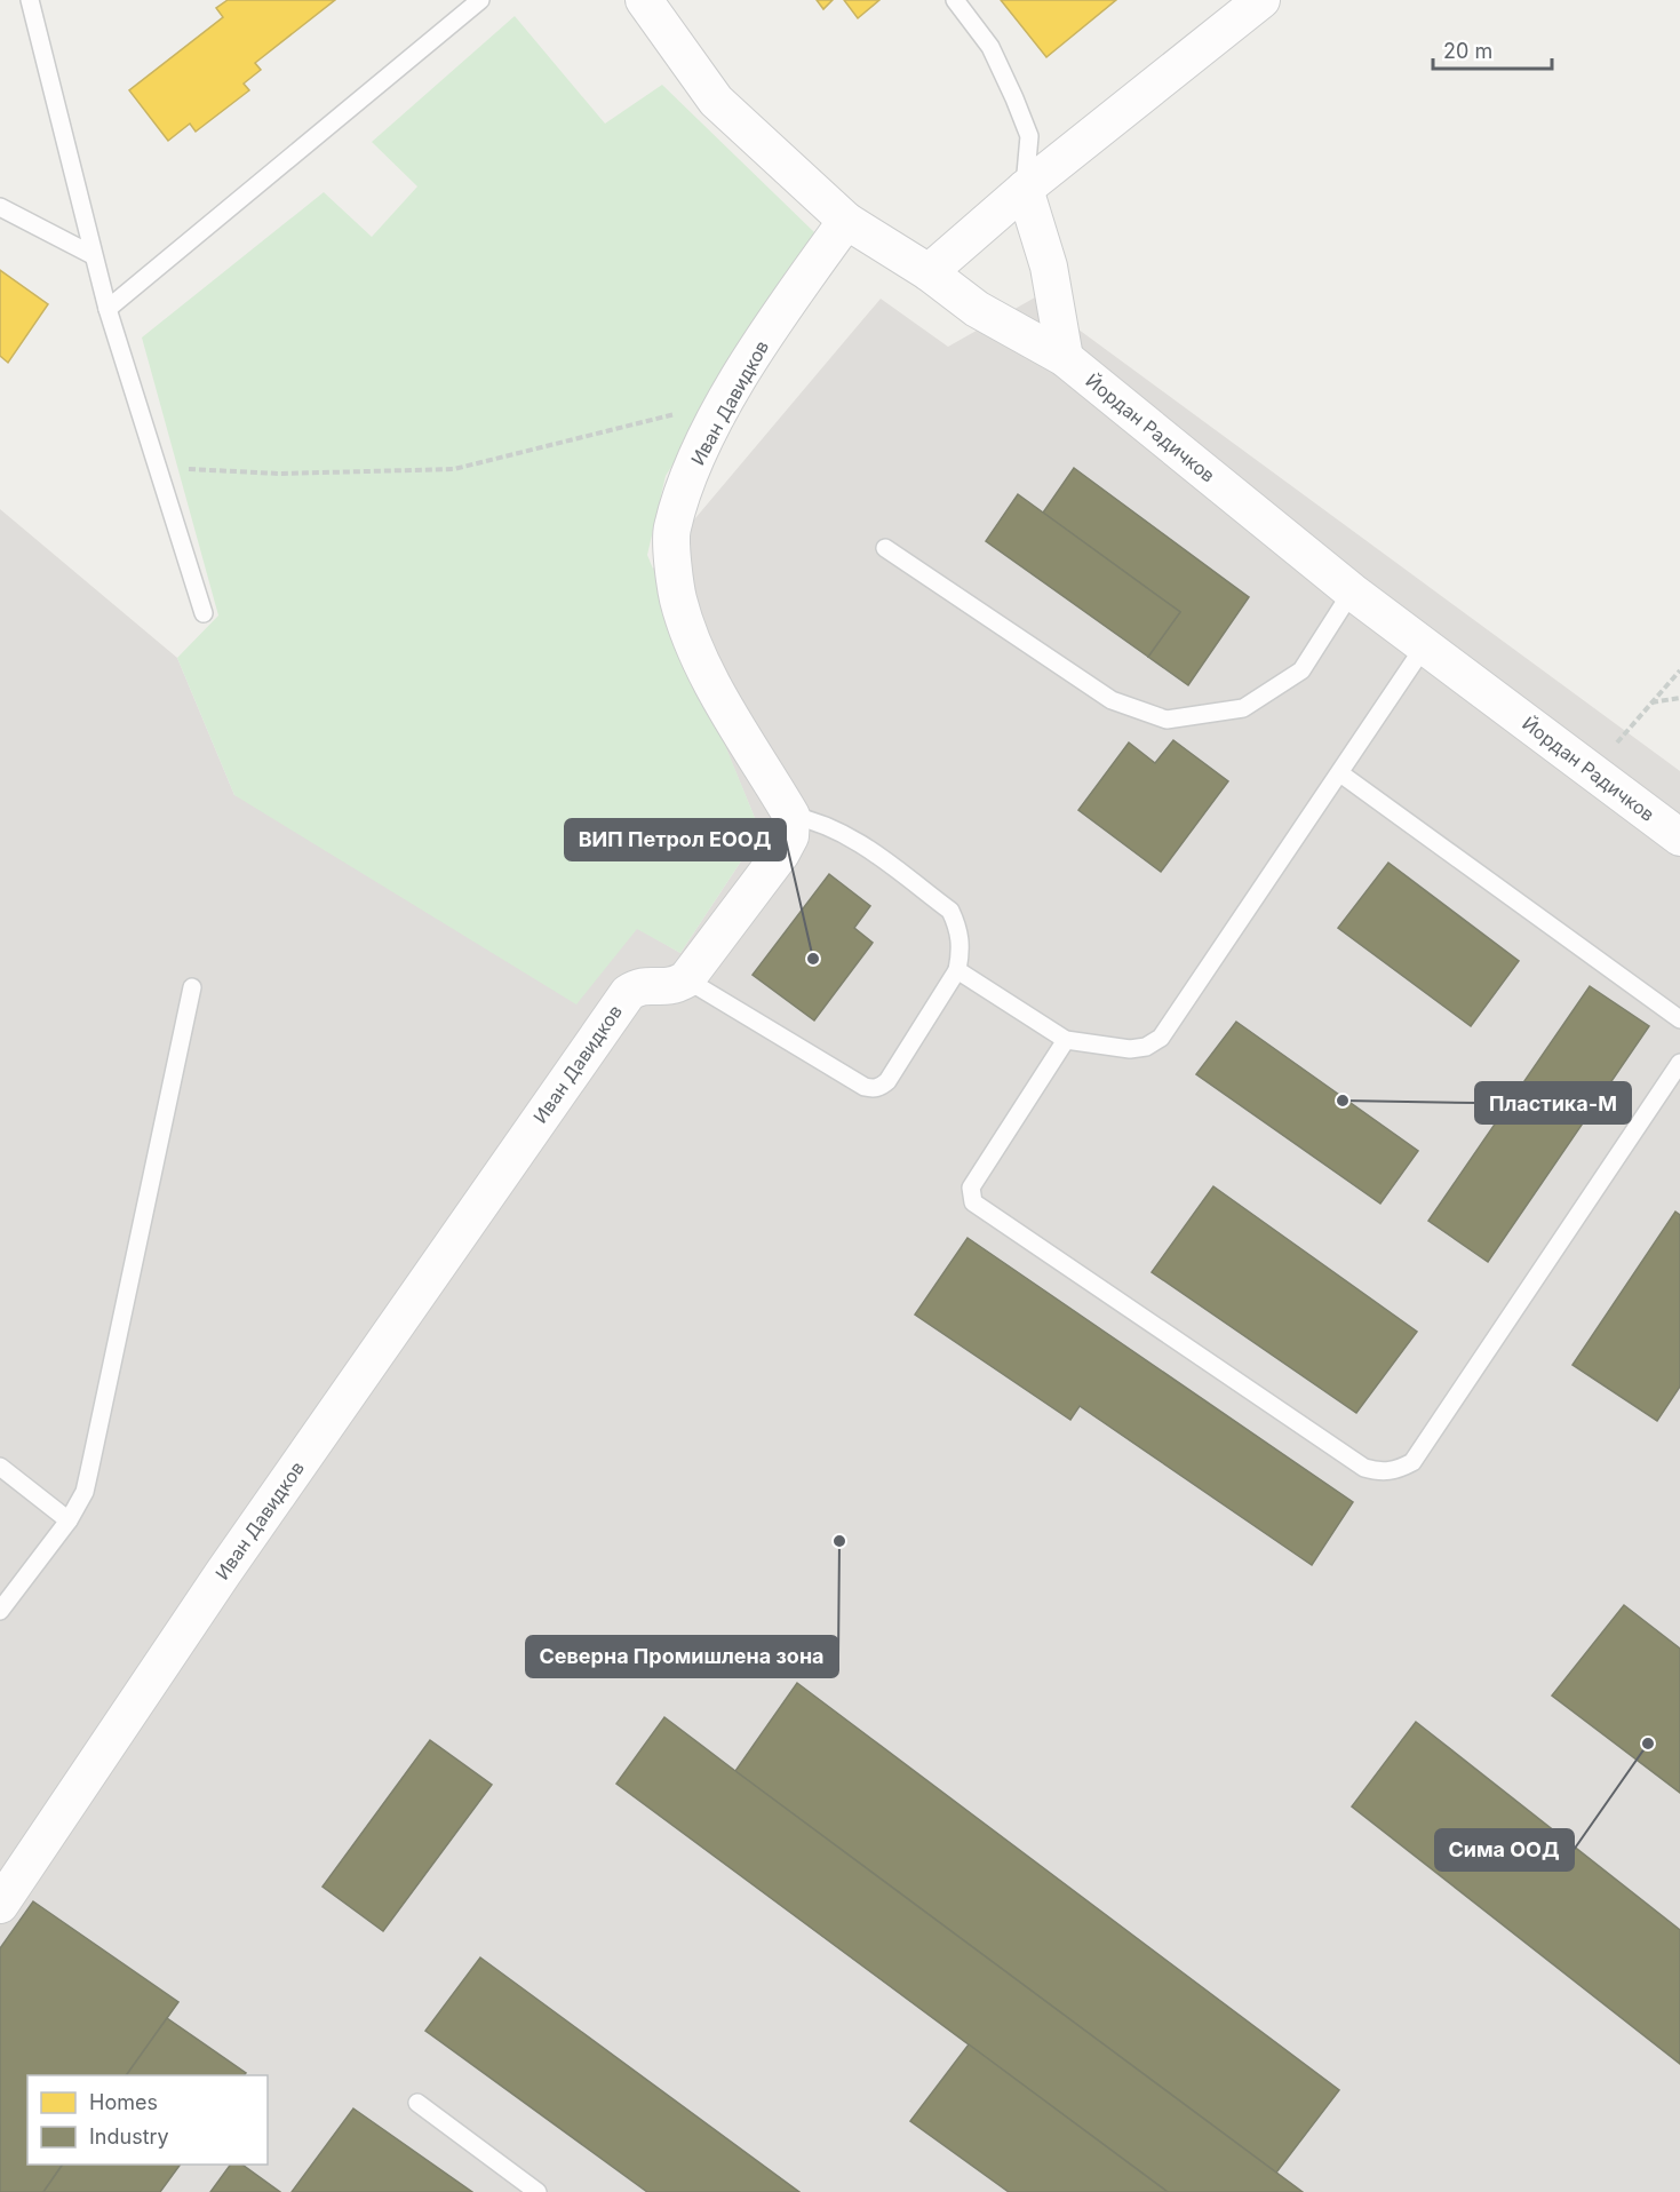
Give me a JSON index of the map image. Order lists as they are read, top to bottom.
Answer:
{
  "streets": {
    "street": ["Иван Давидков", "Йордан Радичков"]
  },
  "crossings": [
    ["Иван Давидков", "Йордан Радичков"]
  ],
  "places": [
    "ВИП Петрол ЕООД",
    "Пластика-М",
    "Северна Промишлена зона",
    "Сима ООД"
  ],
  "legend": ["Homes", "Industry"],
  "scale_bar": "20 m"
}
